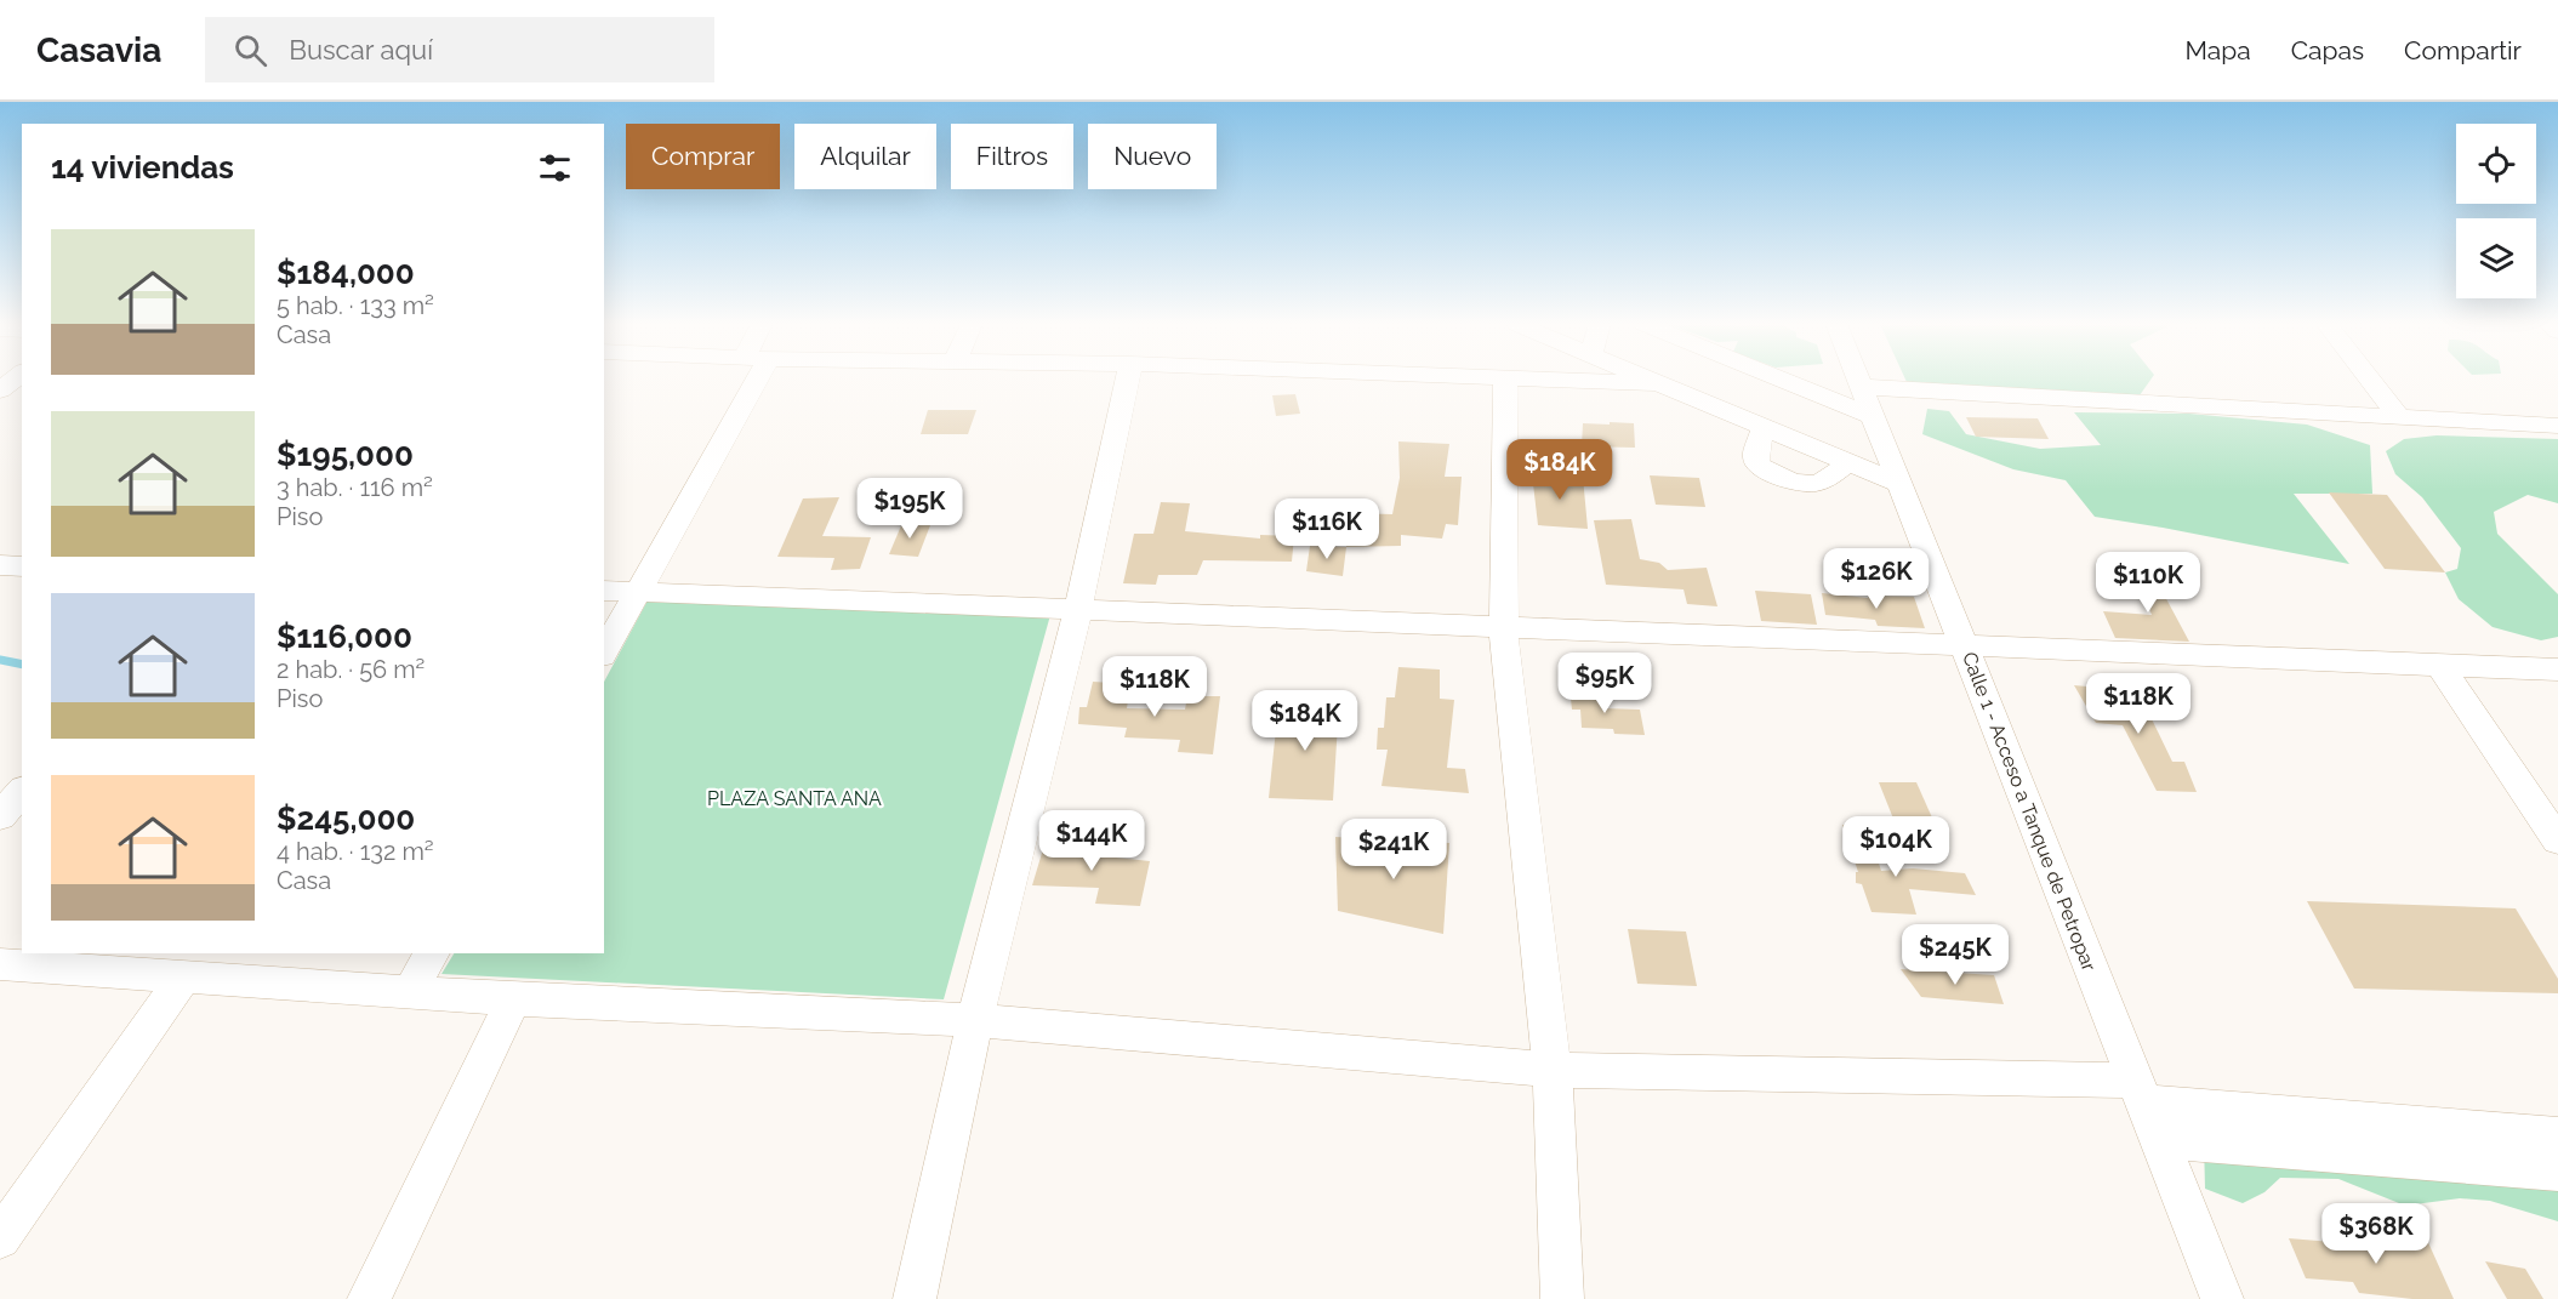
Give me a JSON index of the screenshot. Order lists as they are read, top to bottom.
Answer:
{
  "streets": {
    "street": ["Calle 1 - Acceso a Tanque de Petropar"]
  },
  "parks": ["PLAZA SANTA ANA"],
  "page": {
    "header": "Casavia",
    "search": "Buscar aquí",
    "nav": ["Mapa", "Capas", "Compartir"],
    "chip": [
      "Comprar",
      "Alquilar",
      "Filtros",
      "Nuevo"
    ],
    "heading": "14 viviendas",
    "list": [
      {
        "name": "$184,000",
        "note": "5 hab. · 133 m² · Casa"
      },
      {
        "name": "$195,000",
        "note": "3 hab. · 116 m² · Piso"
      },
      {
        "name": "$116,000",
        "note": "2 hab. · 56 m² · Piso"
      },
      {
        "name": "$245,000",
        "note": "4 hab. · 132 m² · Casa"
      }
    ],
    "price": [
      "$184K",
      "$195K",
      "$116K",
      "$126K",
      "$110K",
      "$95K",
      "$118K",
      "$118K",
      "$184K",
      "$144K",
      "$104K",
      "$241K",
      "$245K",
      "$368K"
    ]
  }
}
